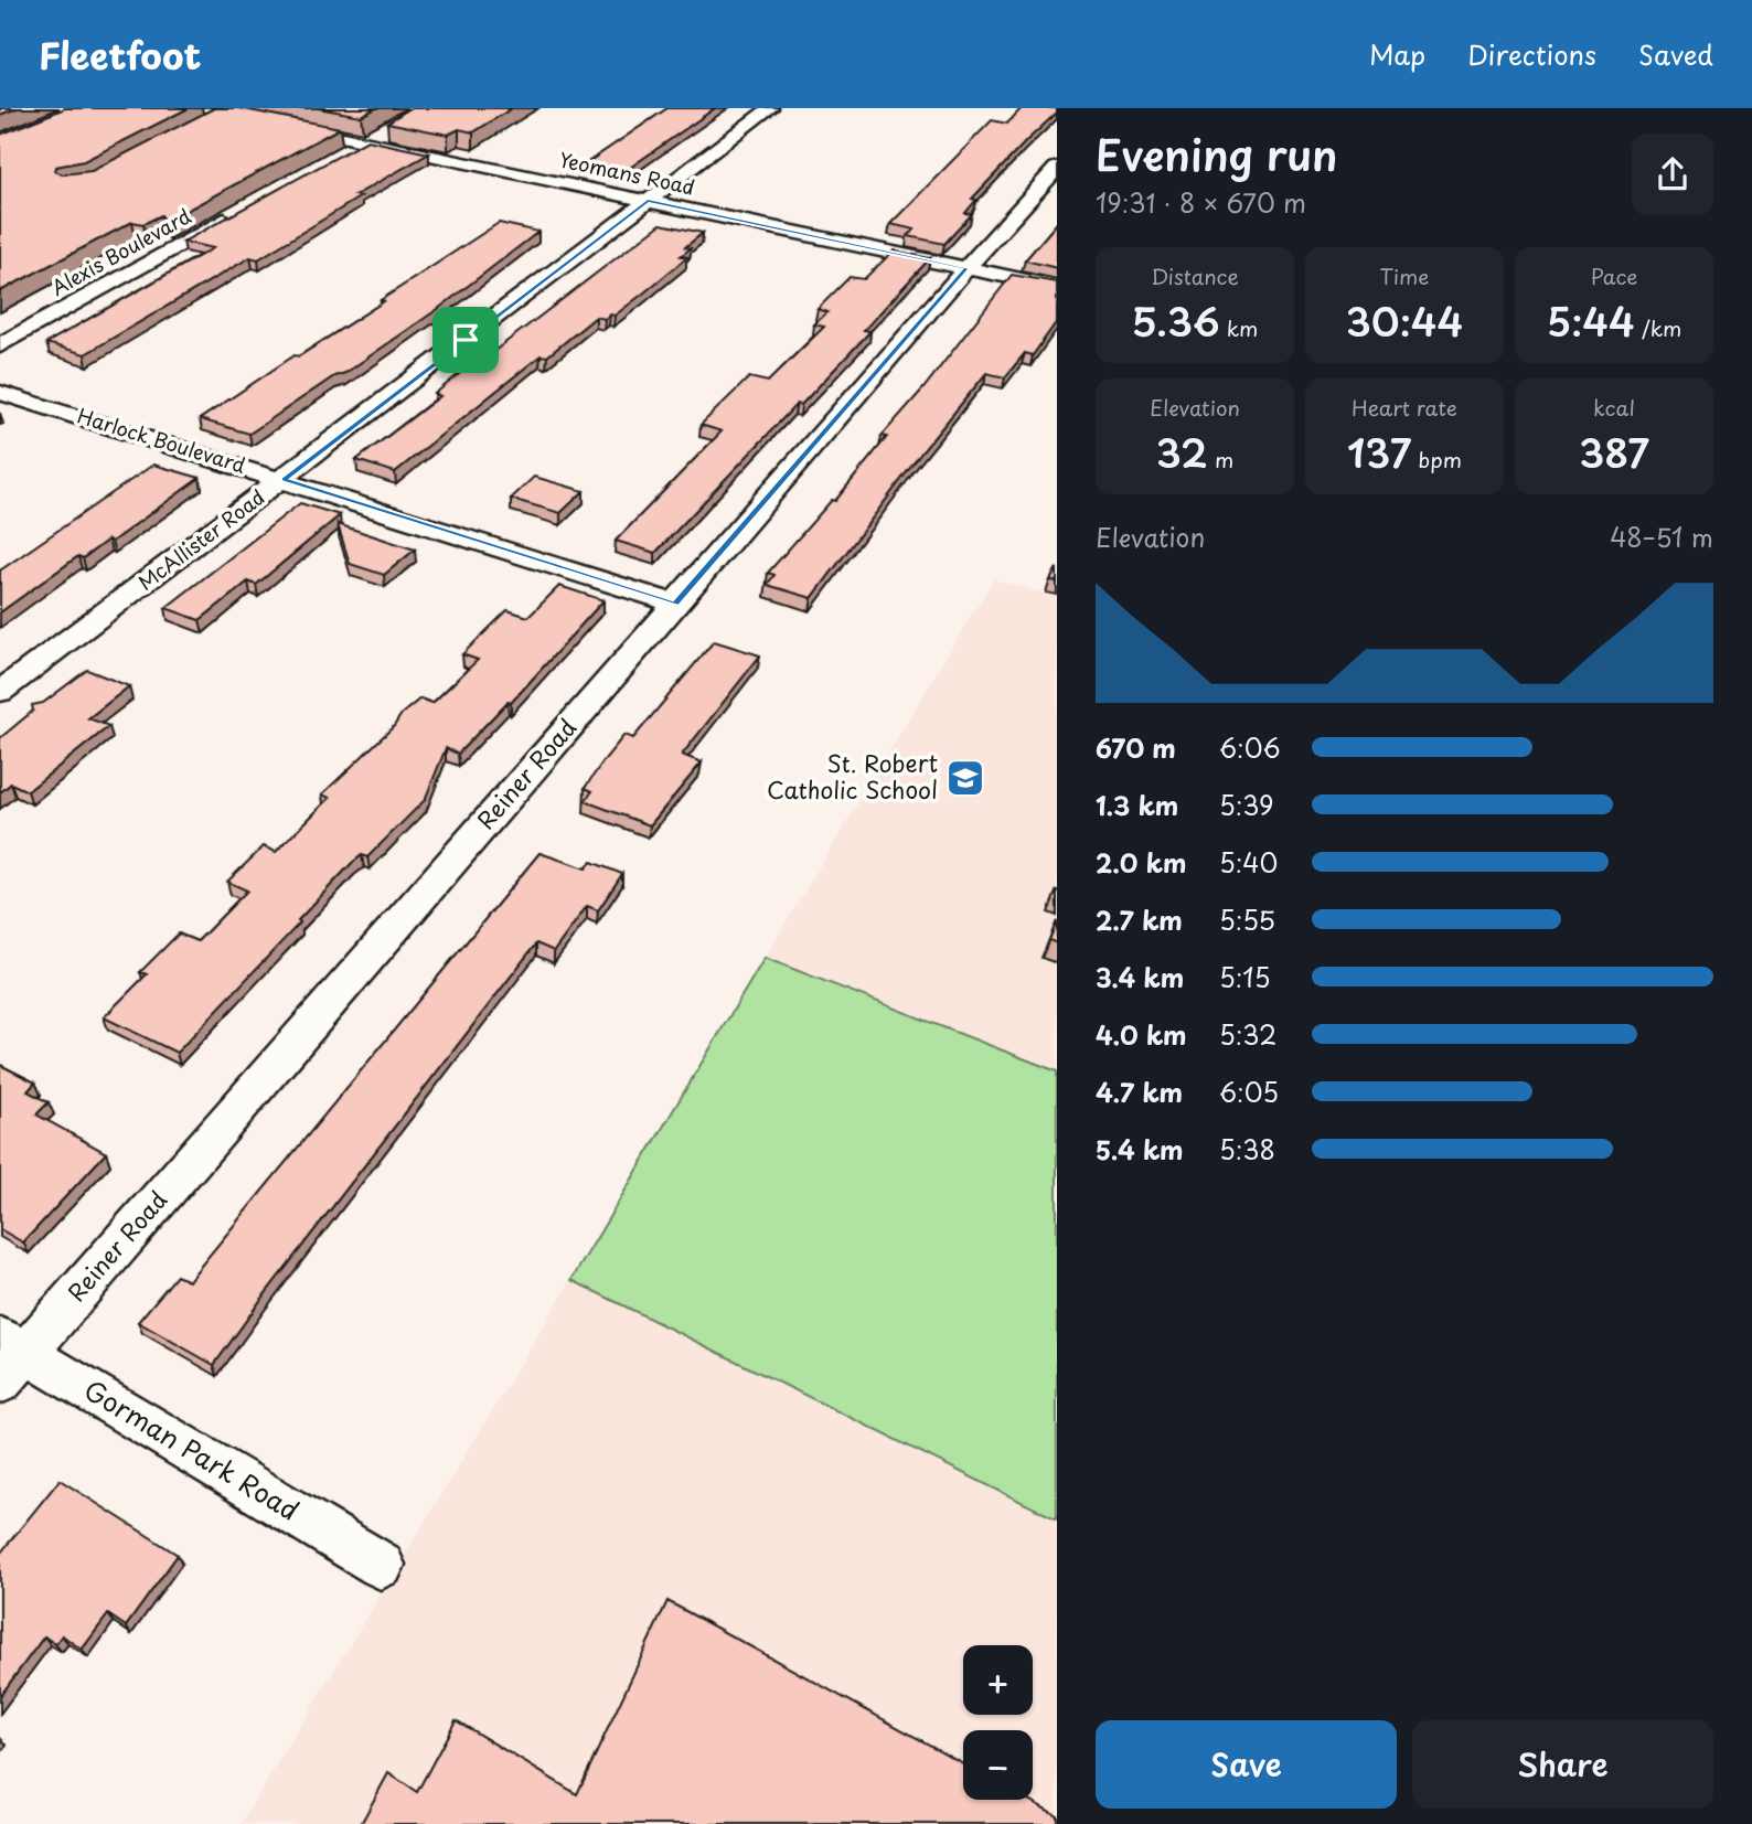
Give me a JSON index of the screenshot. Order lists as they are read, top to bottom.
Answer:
{
  "streets": {
    "street": [
      "Yeomans Road",
      "Alexis Boulevard",
      "Harlock Boulevard",
      "McAllister Road",
      "Reiner Road",
      "Gorman Park Road"
    ]
  },
  "crossings": [
    ["Yeomans Road", "McAllister Road"],
    ["Yeomans Road", "Reiner Road"],
    ["Harlock Boulevard", "McAllister Road"],
    ["Harlock Boulevard", "Reiner Road"],
    ["Reiner Road", "Gorman Park Road"]
  ],
  "places": {
    "school or university": ["St. Robert Catholic School"]
  },
  "page": {
    "header": "Fleetfoot",
    "nav": ["Map", "Directions", "Saved"],
    "heading": ["Evening run", "19:31 · 8 × 670 m"],
    "stats": [
      ["Distance", "5.36 km"],
      ["Time", "30:44"],
      ["Pace", "5:44 /km"],
      ["Elevation", "32 m"],
      ["Heart rate", "137 bpm"],
      ["kcal", "387"]
    ],
    "chart": ["Elevation", "48–51 m"],
    "list": [
      {
        "name": "670 m",
        "note": "6:06"
      },
      {
        "name": "1.3 km",
        "note": "5:39"
      },
      {
        "name": "2.0 km",
        "note": "5:40"
      },
      {
        "name": "2.7 km",
        "note": "5:55"
      },
      {
        "name": "3.4 km",
        "note": "5:15"
      },
      {
        "name": "4.0 km",
        "note": "5:32"
      },
      {
        "name": "4.7 km",
        "note": "6:05"
      },
      {
        "name": "5.4 km",
        "note": "5:38"
      }
    ],
    "map_buttons": ["+", "−"],
    "buttons": ["Save", "Share"]
  }
}
